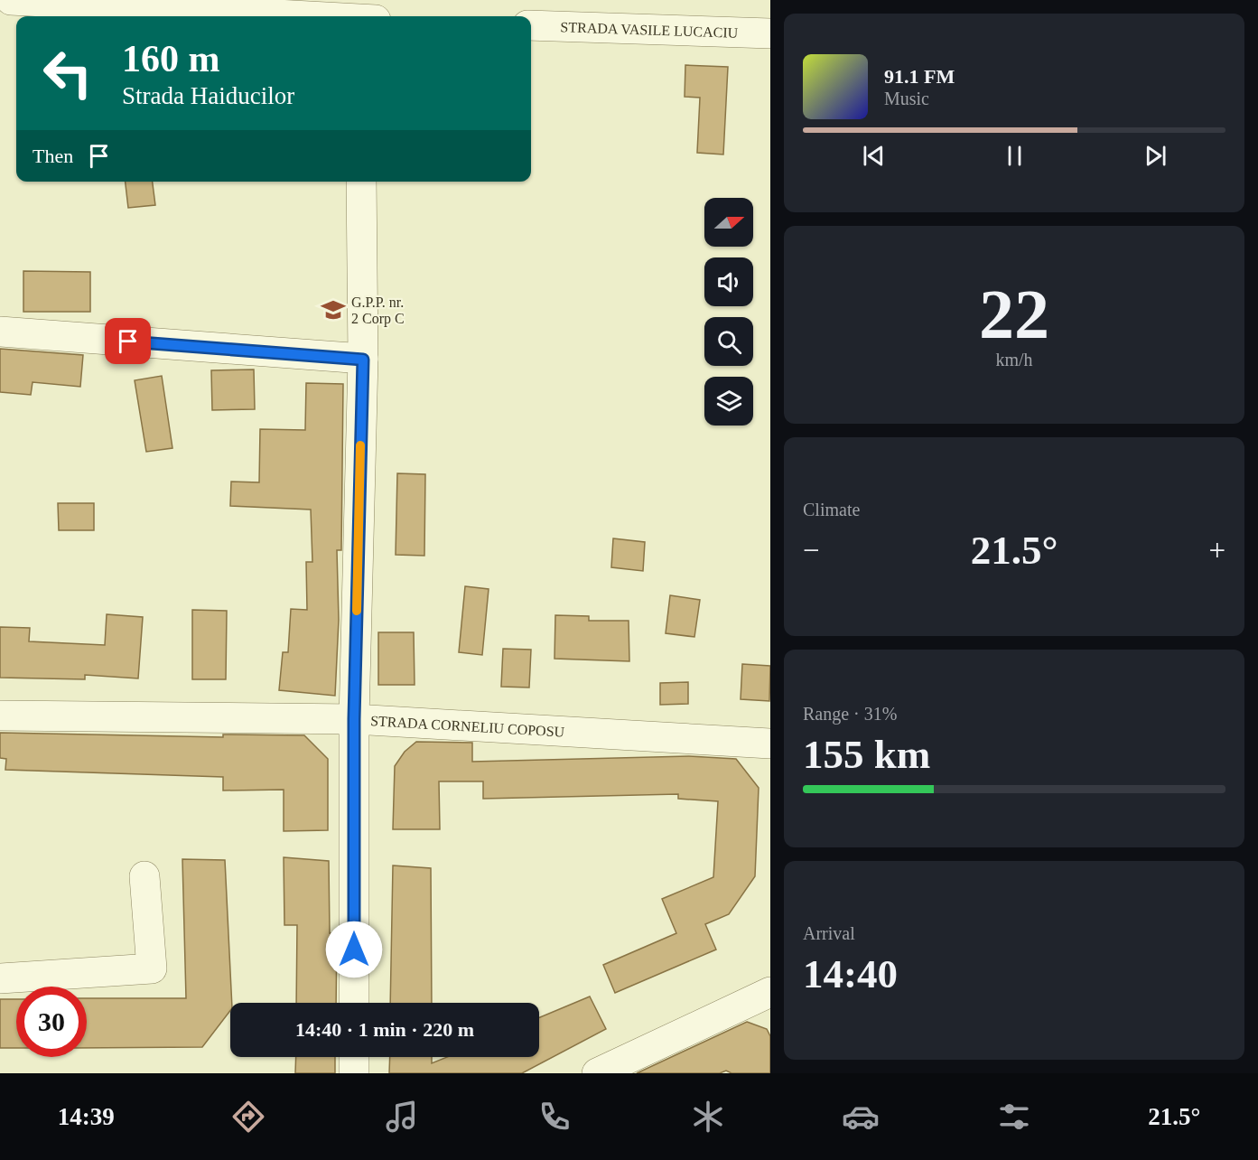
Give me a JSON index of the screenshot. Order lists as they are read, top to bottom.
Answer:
{
  "streets": {
    "street": ["STRADA VASILE LUCACIU", "STRADA CORNELIU COPOSU"]
  },
  "places": {
    "school or university": ["G.P.P. nr. 2 Corp C"]
  },
  "north": "right",
  "page": {
    "turn": ["160 m", "Strada Haiducilor"],
    "song": ["91.1 FM", "Music"],
    "then": "Then",
    "tile": [
      ["22", "km/h"],
      "Climate",
      ["Range · 31%", "155 km"],
      ["Arrival", "14:40"]
    ],
    "heat": ["−", "21.5°", "+"],
    "limit": "30",
    "trip": "14:40 · 1 min · 220 m",
    "tabs": ["14:39", "21.5°"]
  }
}
